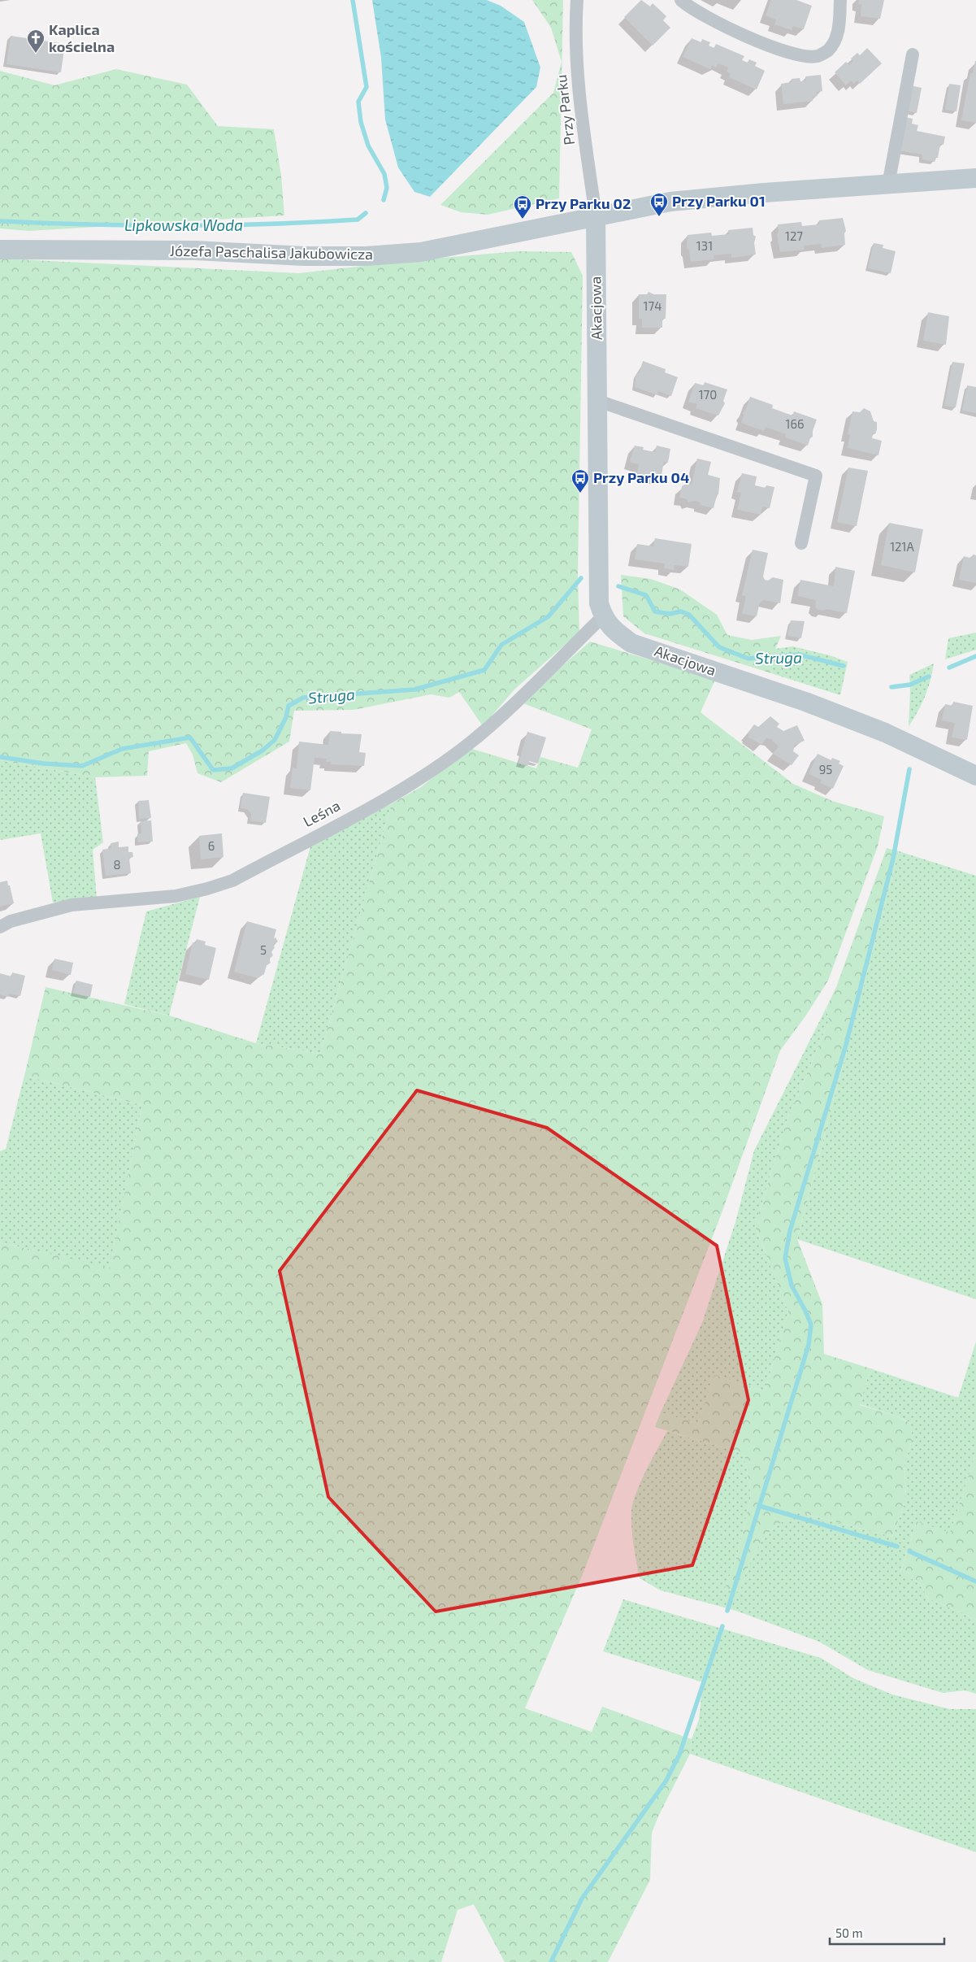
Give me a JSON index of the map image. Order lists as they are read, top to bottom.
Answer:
{
  "streets": {
    "street": [
      "Przy Parku",
      "Józefa Paschalisa Jakubowicza",
      "Akacjowa",
      "Leśna"
    ]
  },
  "crossings": [
    ["Przy Parku", "Józefa Paschalisa Jakubowicza"],
    ["Przy Parku", "Akacjowa"],
    ["Józefa Paschalisa Jakubowicza", "Akacjowa"],
    ["Akacjowa", "Leśna"]
  ],
  "water": ["Lipkowska Woda", "Struga"],
  "places": {
    "church": ["Kaplica kościelna"],
    "bus stop": ["Przy Parku 01", "Przy Parku 02", "Przy Parku 04"]
  },
  "house_numbers": [
    "127",
    "131",
    "174",
    "170",
    "166",
    "121A",
    "95",
    "6",
    "8",
    "5"
  ],
  "scale_bar": "50 m"
}
